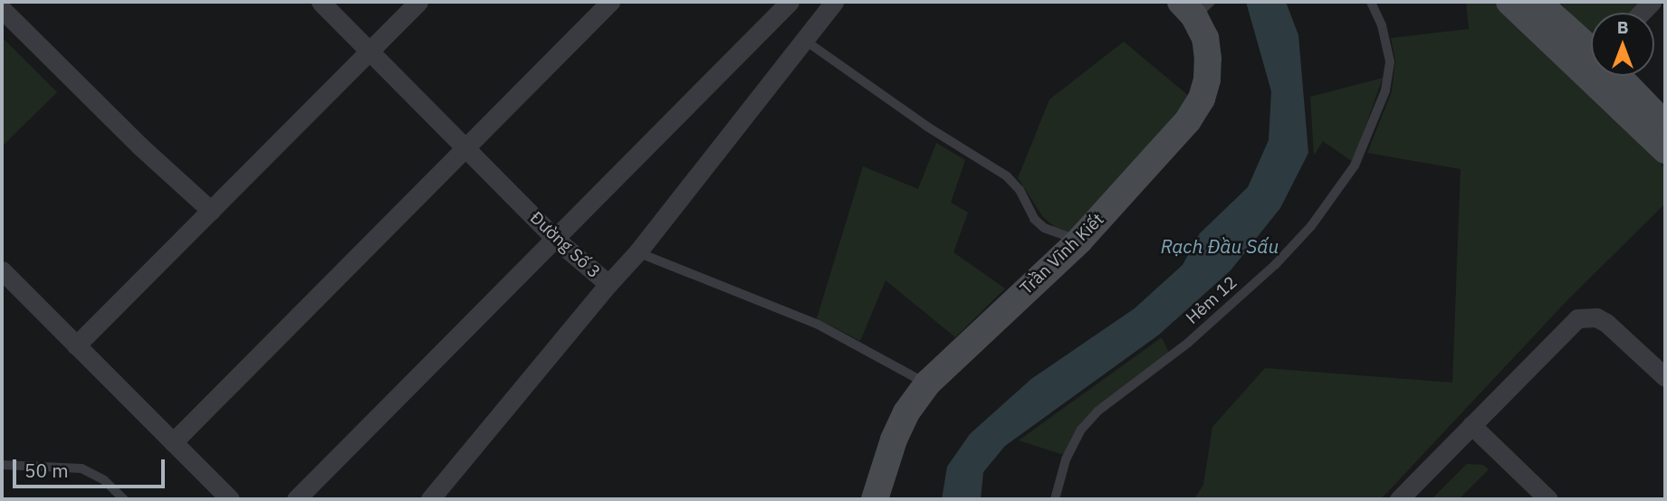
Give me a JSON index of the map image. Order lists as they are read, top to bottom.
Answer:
{
  "streets": {
    "street": ["Đường Số 3", "Trần Vĩnh Kiết"],
    "lane": ["Hẻm 12"]
  },
  "water": ["Rạch Đầu Sấu"],
  "scale_bar": "50 m",
  "north": "top"
}
